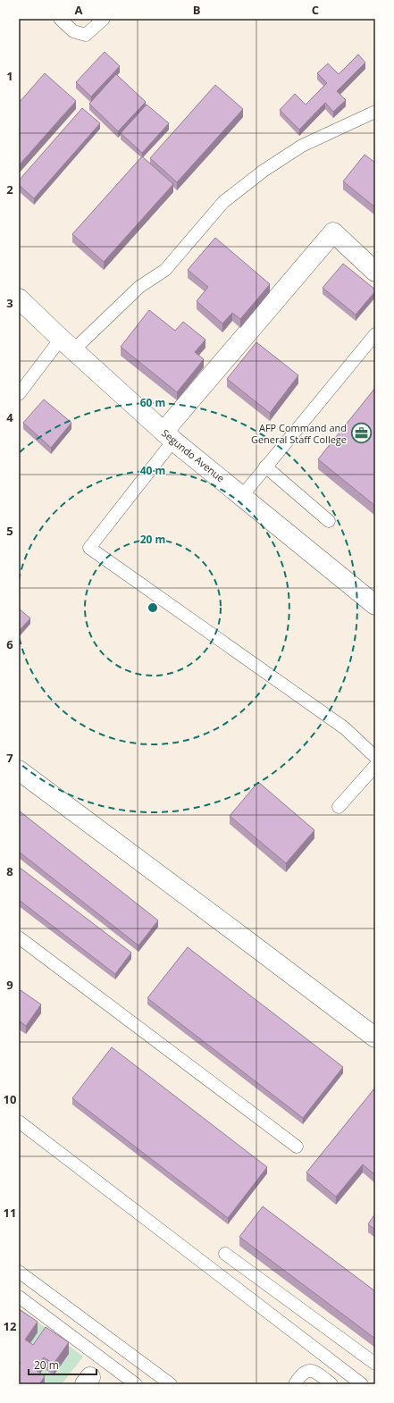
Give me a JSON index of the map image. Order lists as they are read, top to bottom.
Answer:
{
  "streets": {
    "street": ["Segundo Avenue"]
  },
  "places": {
    "office": ["AFP Command and General Staff College"]
  },
  "scale_bar": "20 m",
  "grid": {
    "columns": ["A", "B", "C"],
    "rows": [
      "1",
      "2",
      "3",
      "4",
      "5",
      "6",
      "7",
      "8",
      "9",
      "10",
      "11",
      "12"
    ]
  },
  "rings": ["60 m", "40 m", "20 m"]
}
